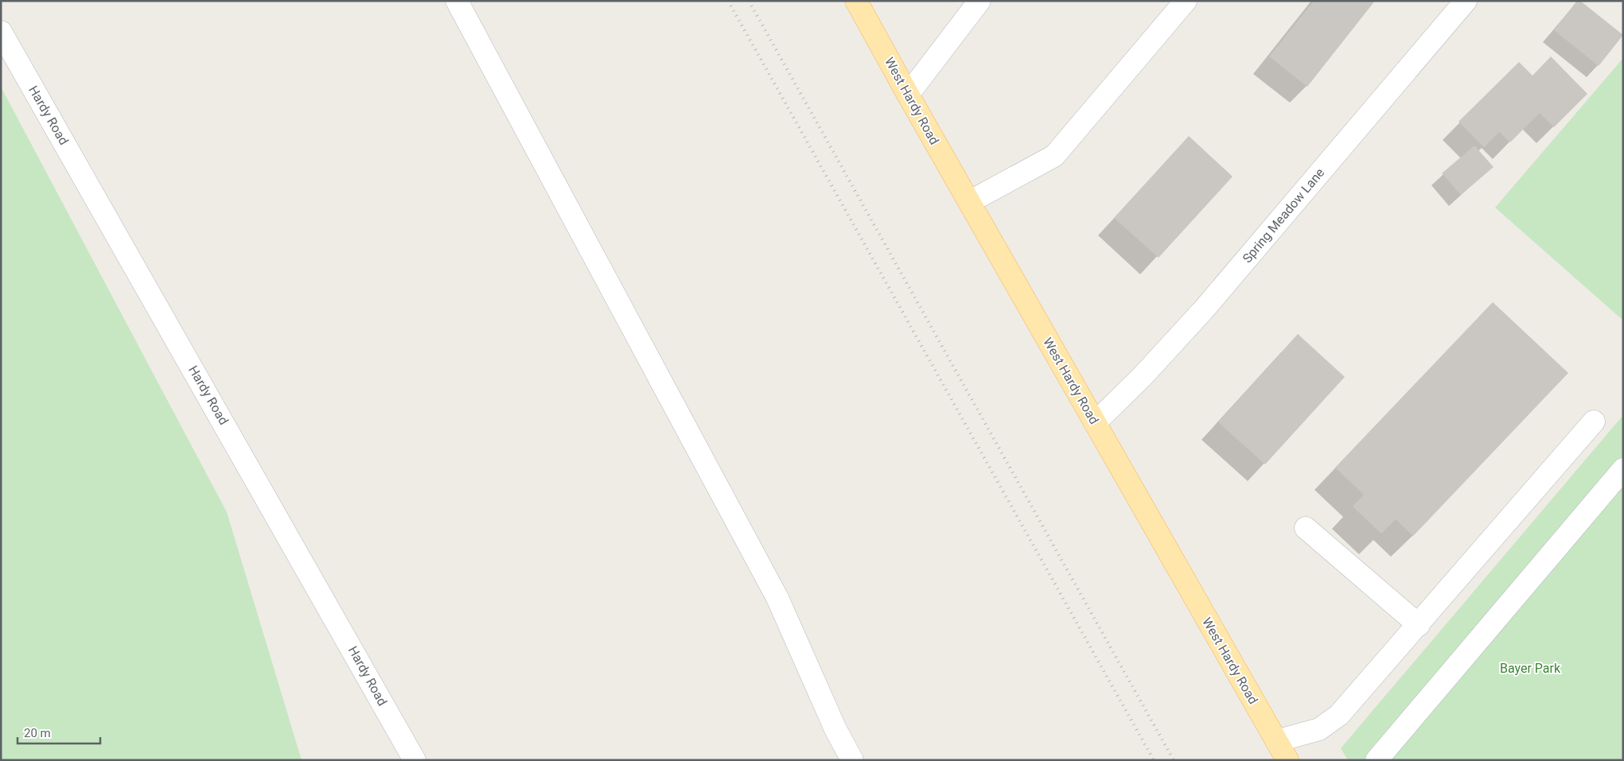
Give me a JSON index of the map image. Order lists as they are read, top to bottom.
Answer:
{
  "streets": {
    "main road": ["West Hardy Road"],
    "street": ["Hardy Road", "Spring Meadow Lane"]
  },
  "crossings": [
    ["West Hardy Road", "Spring Meadow Lane"]
  ],
  "parks": ["Bayer Park"],
  "scale_bar": "20 m"
}
